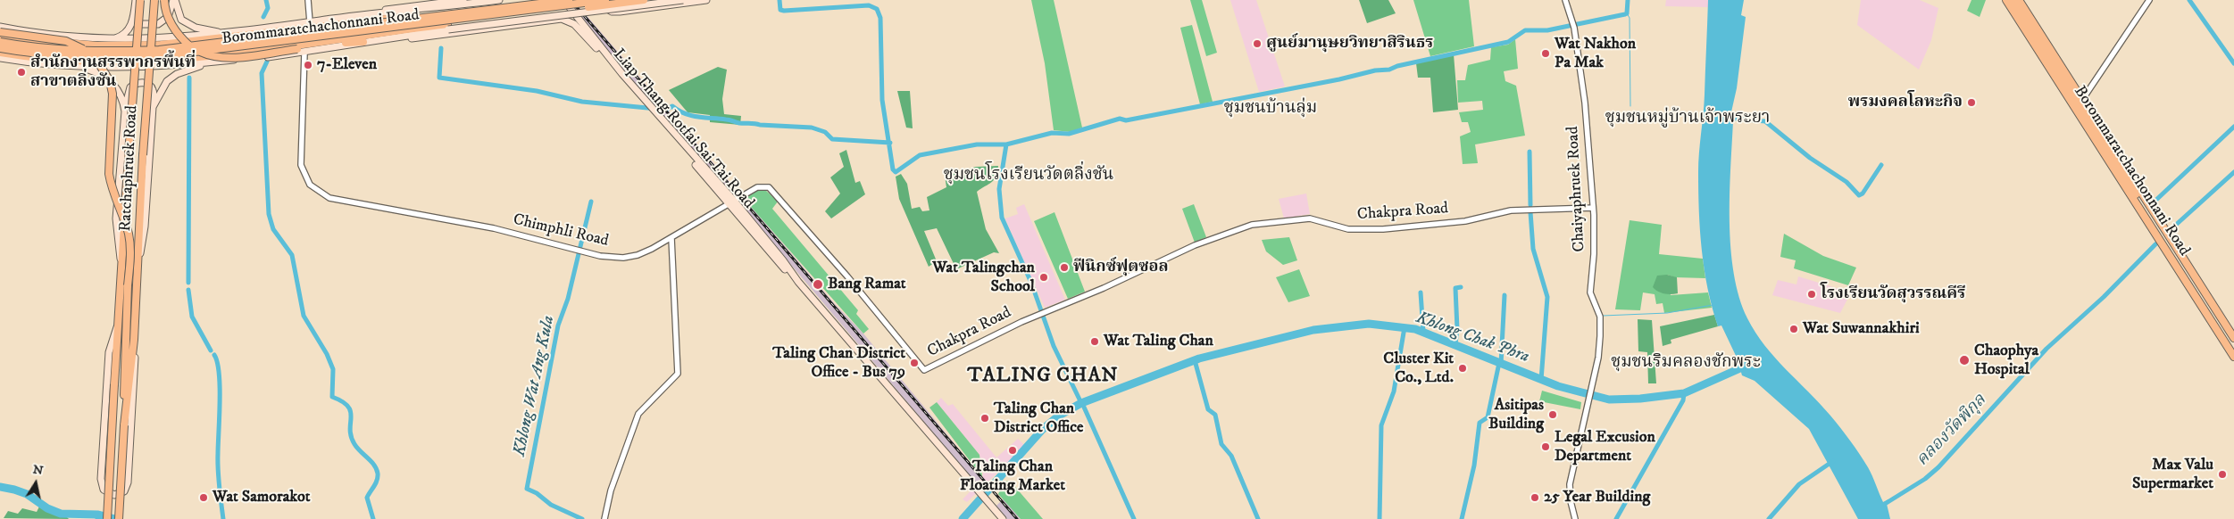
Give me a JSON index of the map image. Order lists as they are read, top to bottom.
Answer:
{
  "streets": {
    "main road": ["Borommaratchachonnani Road", "Liap Thang Rotfai Sai Tai Road", "Ratchaphruek Road"],
    "street": ["Chaiyaphruek Road", "Chakpra Road", "Chimphli Road"]
  },
  "crossings": [
    ["Liap Thang Rotfai Sai Tai Road", "Chimphli Road"],
    ["Chaiyaphruek Road", "Chakpra Road"],
    ["Chakpra Road", "Chimphli Road"]
  ],
  "districts": [
    "ชุมชนบ้านลุ่ม",
    "ชุมชนหมู่บ้านเจ้าพระยา",
    "ชุมชนโรงเรียนวัดตลิ่งชัน",
    "ชุมชนริมคลองชักพระ",
    "TALING CHAN"
  ],
  "water": ["Khlong Chak Phra", "Khlong Wat Ang Kula", "คลองวัดพิกุล"],
  "places": [
    "ศูนย์มานุษยวิทยาสิรินธร",
    "Wat Nakhon Pa Mak",
    "7-Eleven",
    "สำนักงานสรรพากรพื้นที่ สาขาตลิ่งชัน",
    "พรมงคลโลหะกิจ",
    "ฟีนิกซ์ฟุตซอล",
    "Wat Talingchan School",
    "Bang Ramat",
    "โรงเรียนวัดสุวรรณคีรี",
    "Wat Suwannakhiri",
    "Wat Taling Chan",
    "Chaophya Hospital",
    "Taling Chan District Office - Bus 79",
    "Cluster Kit Co., Ltd.",
    "Asitipas Building",
    "Taling Chan District Office",
    "Legal Excusion Department",
    "Taling Chan Floating Market",
    "Max Valu Supermarket",
    "Wat Samorakot",
    "25 Year Building"
  ],
  "north": "top"
}
